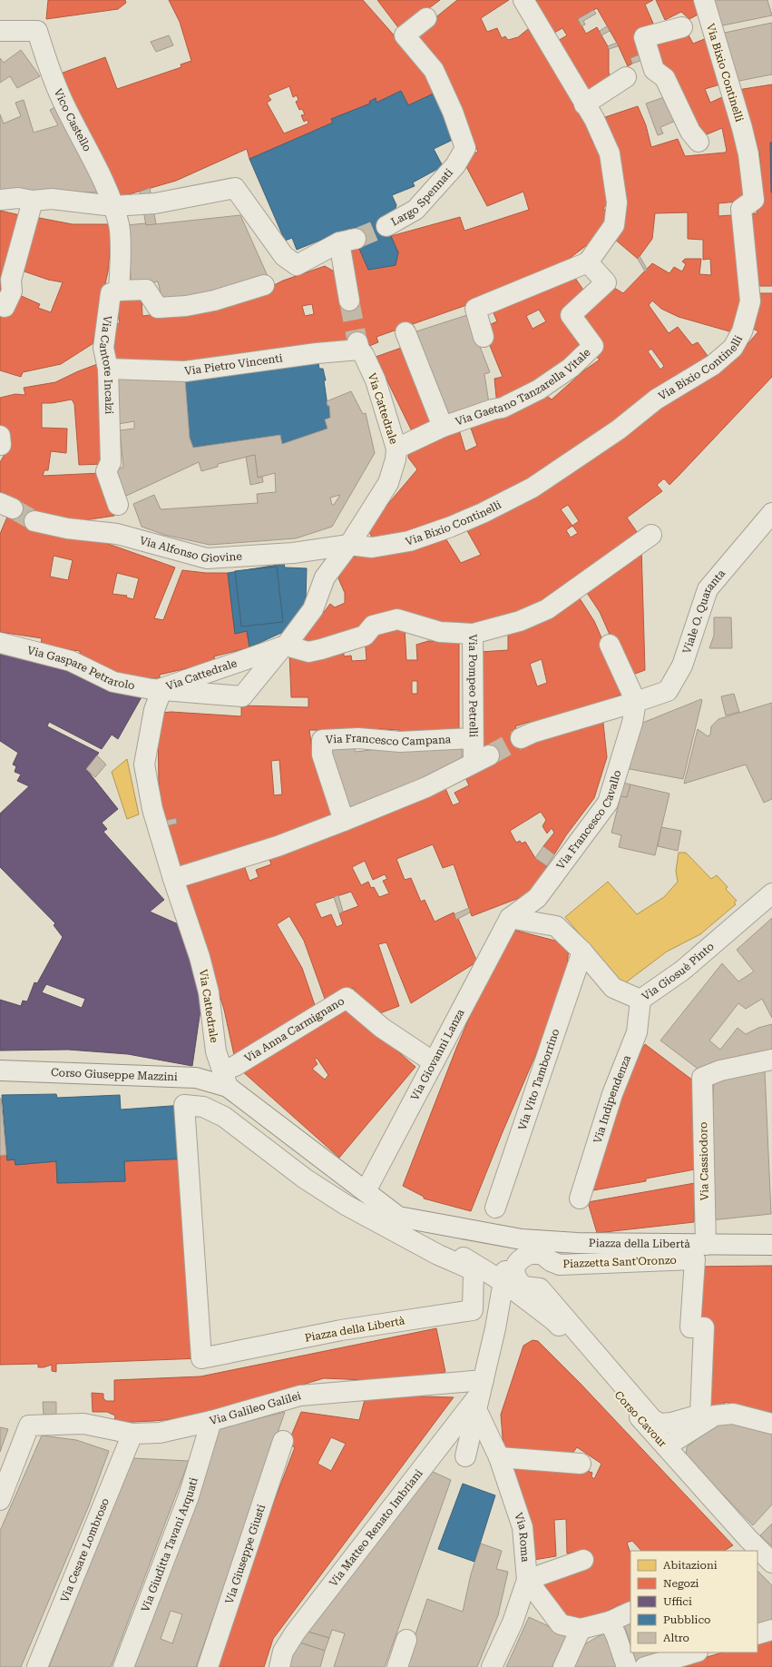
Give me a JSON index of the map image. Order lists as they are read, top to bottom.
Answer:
{
  "streets": {
    "street": [
      "Via Bixio Continelli",
      "Vico Castello",
      "Largo Spennati",
      "Via Cantore Incalzi",
      "Via Pietro Vincenti",
      "Via Gaetano Tanzarella Vitale",
      "Via Cattedrale",
      "Via Alfonso Giovine",
      "Viale O. Quaranta",
      "Via Gaspare Petrarolo",
      "Via Pompeo Petrelli",
      "Via Francesco Campana",
      "Via Francesco Cavallo",
      "Via Giosuè Pinto",
      "Via Anna Carmignano",
      "Via Giovanni Lanza",
      "Corso Giuseppe Mazzini",
      "Via Vito Tamborrino",
      "Via Indipendenza",
      "Via Cassiodoro",
      "Piazza della Libertà",
      "Piazzetta Sant'Oronzo",
      "Via Galileo Galilei",
      "Corso Cavour",
      "Via Matteo Renato Imbriani",
      "Via Roma",
      "Via Giuditta Tavani Arquati",
      "Via Cesare Lombroso",
      "Via Giuseppe Giusti"
    ]
  },
  "crossings": [
    ["Via Bixio Continelli", "Via Cattedrale"],
    ["Via Bixio Continelli", "Via Alfonso Giovine"],
    ["Via Cantore Incalzi", "Via Pietro Vincenti"],
    ["Via Pietro Vincenti", "Via Cattedrale"],
    ["Via Gaetano Tanzarella Vitale", "Via Cattedrale"],
    ["Via Cattedrale", "Via Alfonso Giovine"],
    ["Via Cattedrale", "Via Gaspare Petrarolo"],
    ["Via Cattedrale", "Via Pompeo Petrelli"],
    ["Via Cattedrale", "Via Anna Carmignano"],
    ["Via Cattedrale", "Corso Giuseppe Mazzini"],
    ["Via Cattedrale", "Piazza della Libertà"],
    ["Viale O. Quaranta", "Via Francesco Cavallo"],
    ["Via Gaspare Petrarolo", "Via Pompeo Petrelli"],
    ["Via Pompeo Petrelli", "Via Francesco Campana"],
    ["Via Francesco Cavallo", "Via Giosuè Pinto"],
    ["Via Francesco Cavallo", "Via Giovanni Lanza"],
    ["Via Giosuè Pinto", "Via Giovanni Lanza"],
    ["Via Giosuè Pinto", "Via Vito Tamborrino"],
    ["Via Giosuè Pinto", "Via Indipendenza"],
    ["Via Anna Carmignano", "Via Giovanni Lanza"],
    ["Via Anna Carmignano", "Corso Giuseppe Mazzini"],
    ["Via Anna Carmignano", "Piazza della Libertà"],
    ["Via Giovanni Lanza", "Piazza della Libertà"],
    ["Corso Giuseppe Mazzini", "Piazza della Libertà"],
    ["Via Cassiodoro", "Piazza della Libertà"],
    ["Piazza della Libertà", "Corso Cavour"],
    ["Via Galileo Galilei", "Via Matteo Renato Imbriani"],
    ["Via Galileo Galilei", "Via Roma"],
    ["Via Galileo Galilei", "Via Giuditta Tavani Arquati"],
    ["Via Galileo Galilei", "Via Cesare Lombroso"],
    ["Via Matteo Renato Imbriani", "Via Roma"]
  ],
  "legend": [
    "Abitazioni",
    "Negozi",
    "Uffici",
    "Pubblico",
    "Altro"
  ]
}
